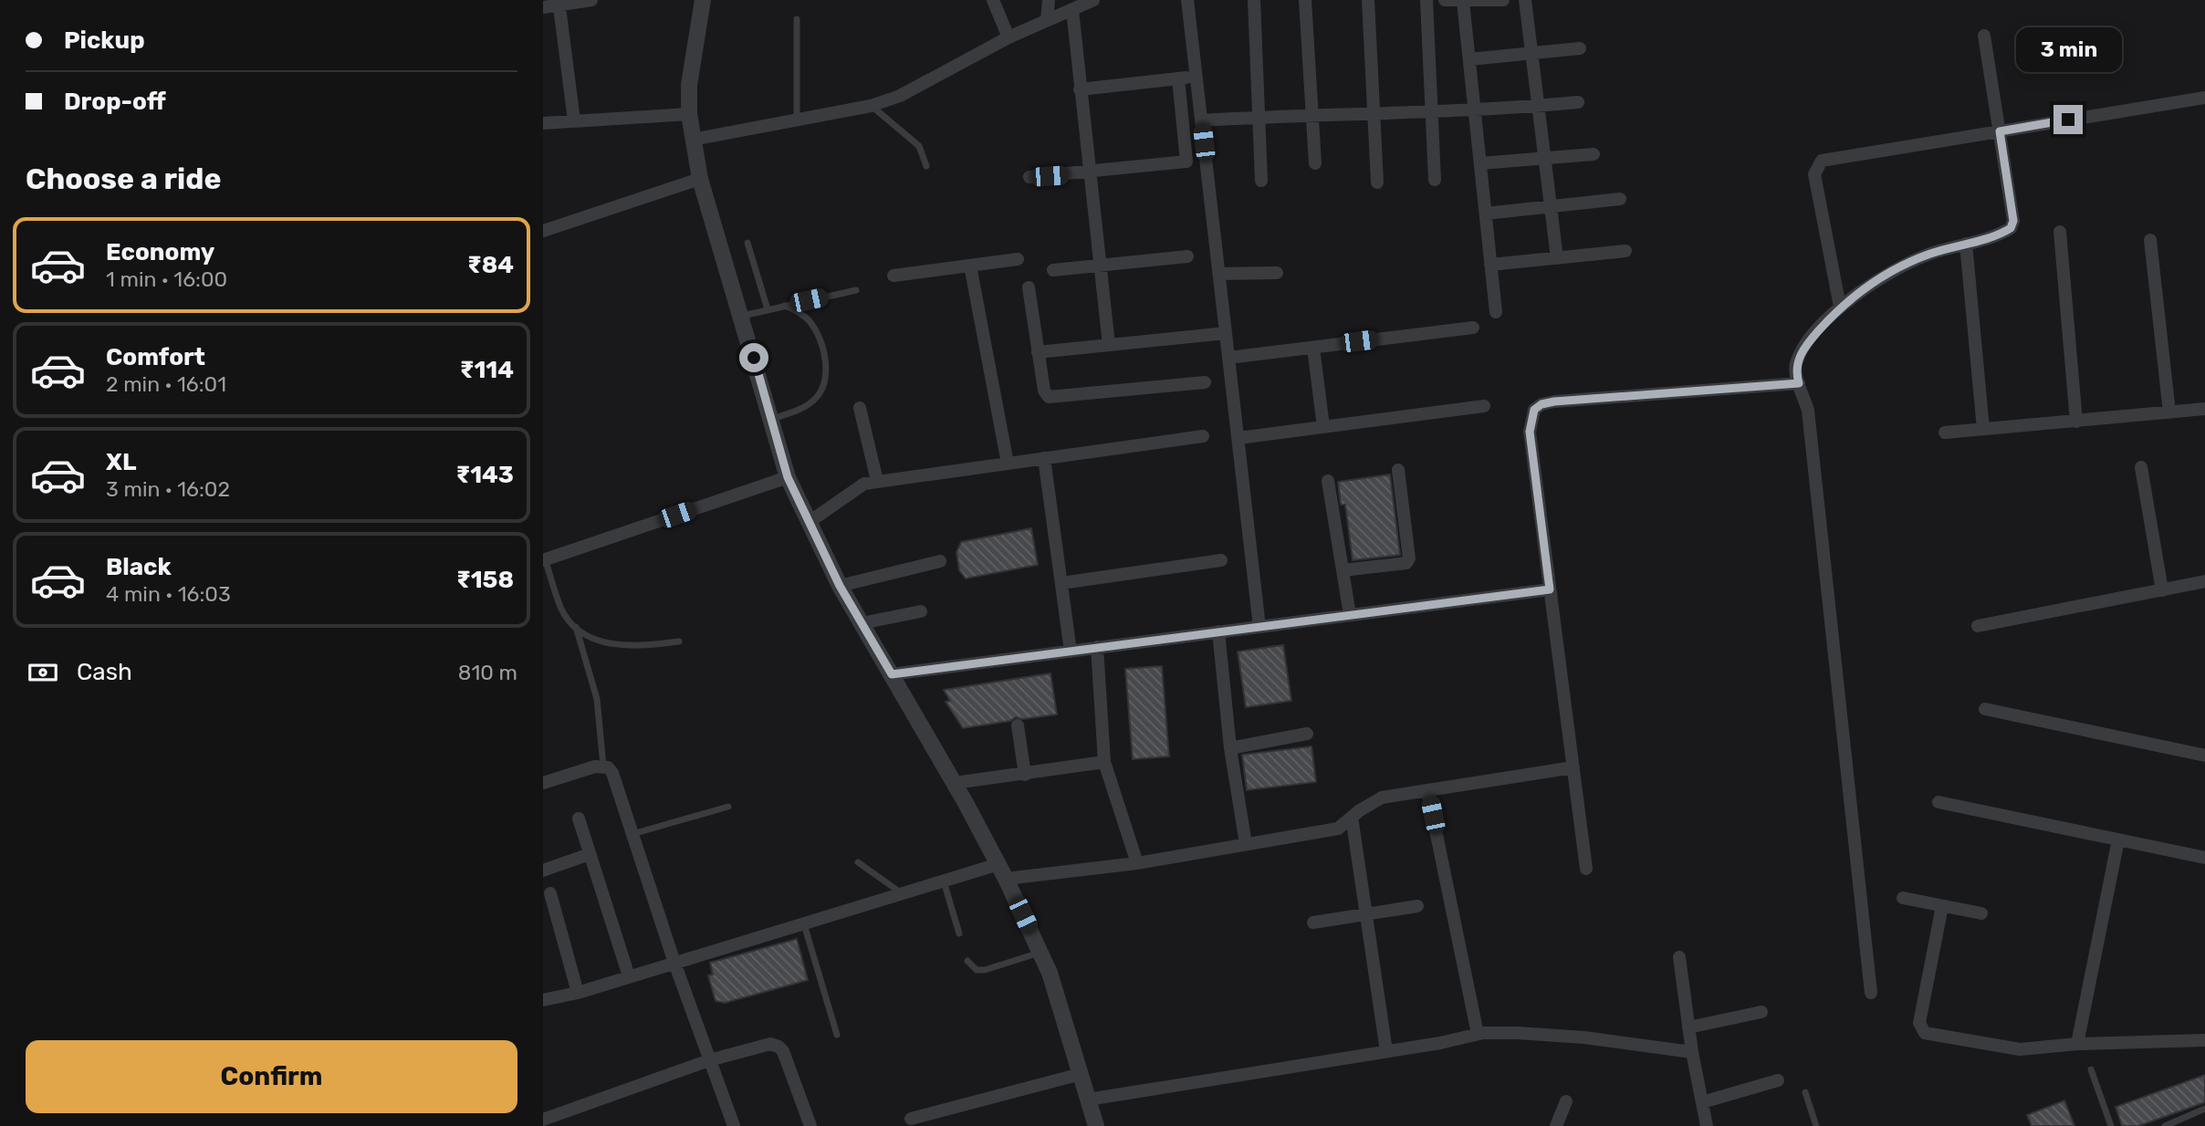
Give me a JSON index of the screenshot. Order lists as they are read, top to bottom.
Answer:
{
  "page": {
    "banner": ["Pickup", "Drop-off"],
    "bubble": "3 min",
    "heading": "Choose a ride",
    "list": [
      {
        "name": "Economy",
        "note": "1 min · 16:00",
        "value": "₹84"
      },
      {
        "name": "Comfort",
        "note": "2 min · 16:01",
        "value": "₹114"
      },
      {
        "name": "XL",
        "note": "3 min · 16:02",
        "value": "₹143"
      },
      {
        "name": "Black",
        "note": "4 min · 16:03",
        "value": "₹158"
      }
    ],
    "pay": ["Cash", "810 m"],
    "buttons": "Confirm"
  }
}
